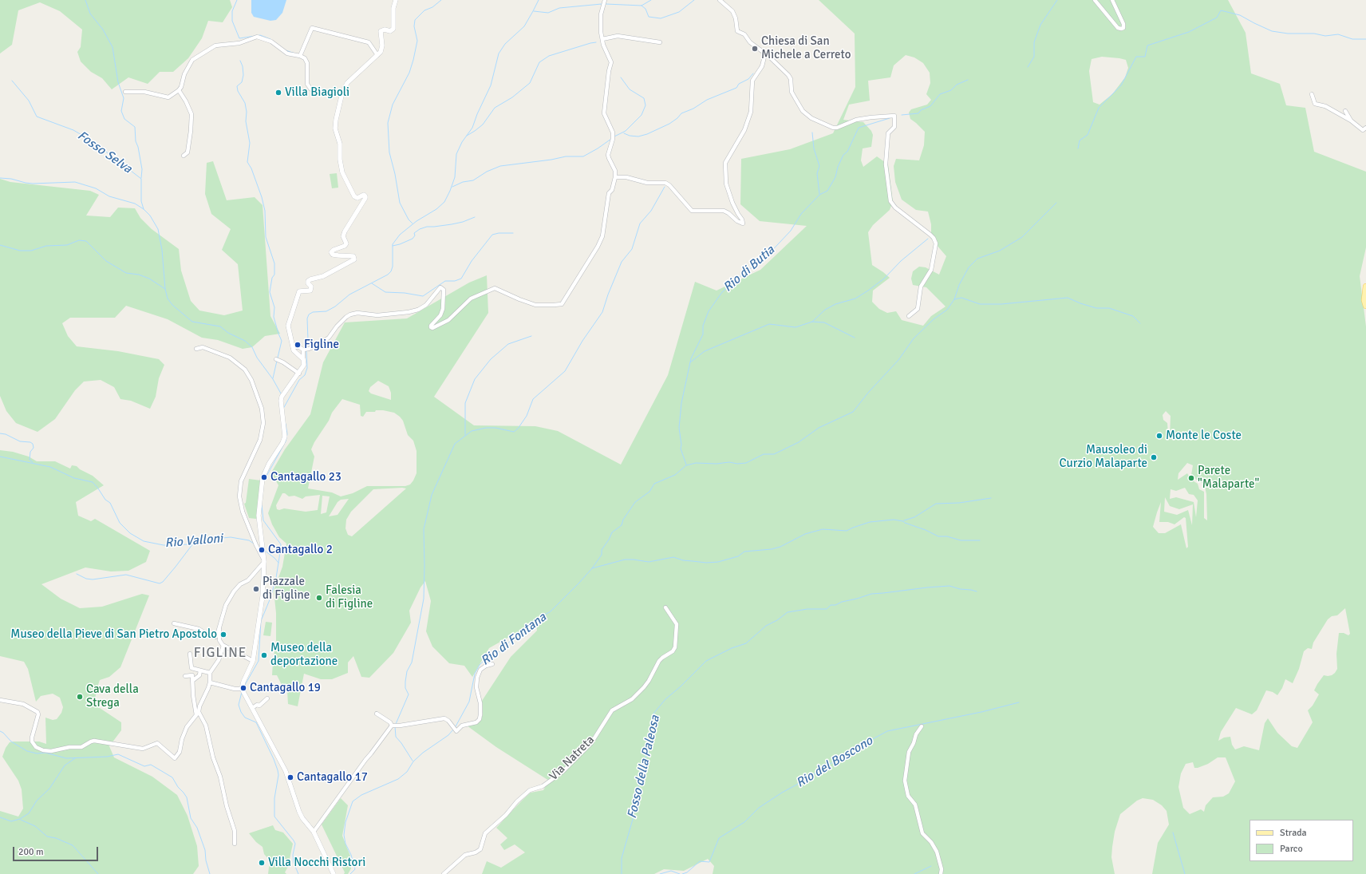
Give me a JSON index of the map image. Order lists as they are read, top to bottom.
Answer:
{
  "streets": {
    "street": ["Via Natreta"]
  },
  "districts": ["FIGLINE"],
  "water": [
    "Fosso Selva",
    "Rio di Butia",
    "Rio Valloni",
    "Rio di Fontana",
    "Rio del Boscono",
    "Fosso della Paleosa"
  ],
  "places": [
    "Chiesa di San Michele a Cerreto",
    "Villa Biagioli",
    "Figline",
    "Monte le Coste",
    "Mausoleo di Curzio Malaparte",
    "Cantagallo 23",
    "Parete \"Malaparte\"",
    "Cantagallo 2",
    "Piazzale di Figline",
    "Falesia di Figline",
    "Museo della Pieve di San Pietro Apostolo",
    "Museo della deportazione",
    "Cantagallo 19",
    "Cava della Strega",
    "Cantagallo 17",
    "Villa Nocchi Ristori"
  ],
  "legend": ["Strada", "Parco"],
  "scale_bar": "200 m"
}
